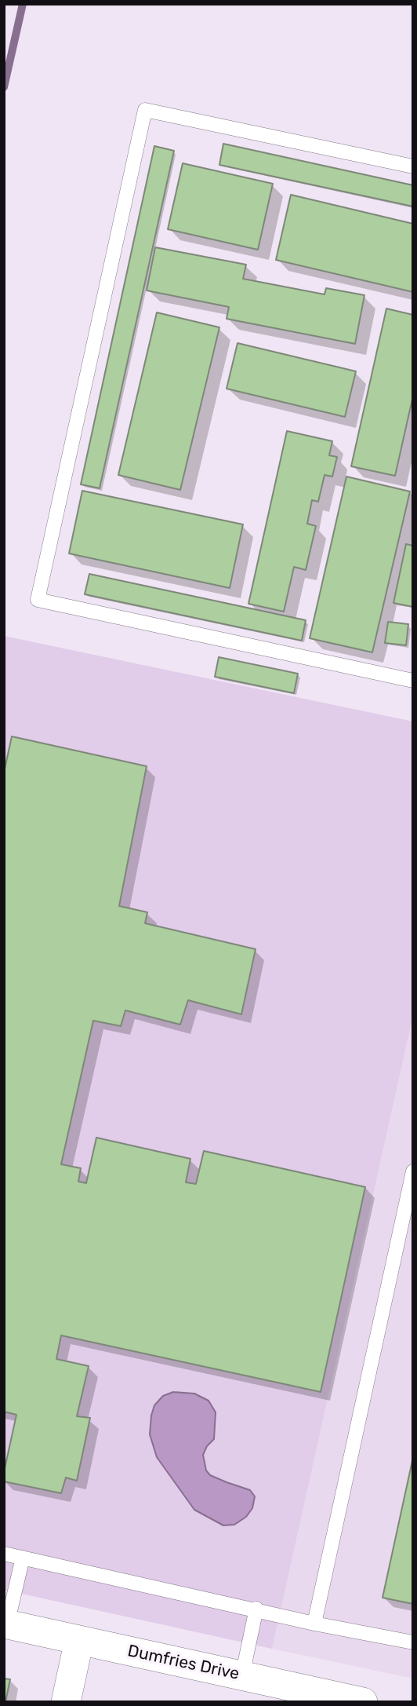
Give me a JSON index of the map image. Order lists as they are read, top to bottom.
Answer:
{
  "streets": {
    "street": ["Dumfries Drive"]
  }
}
